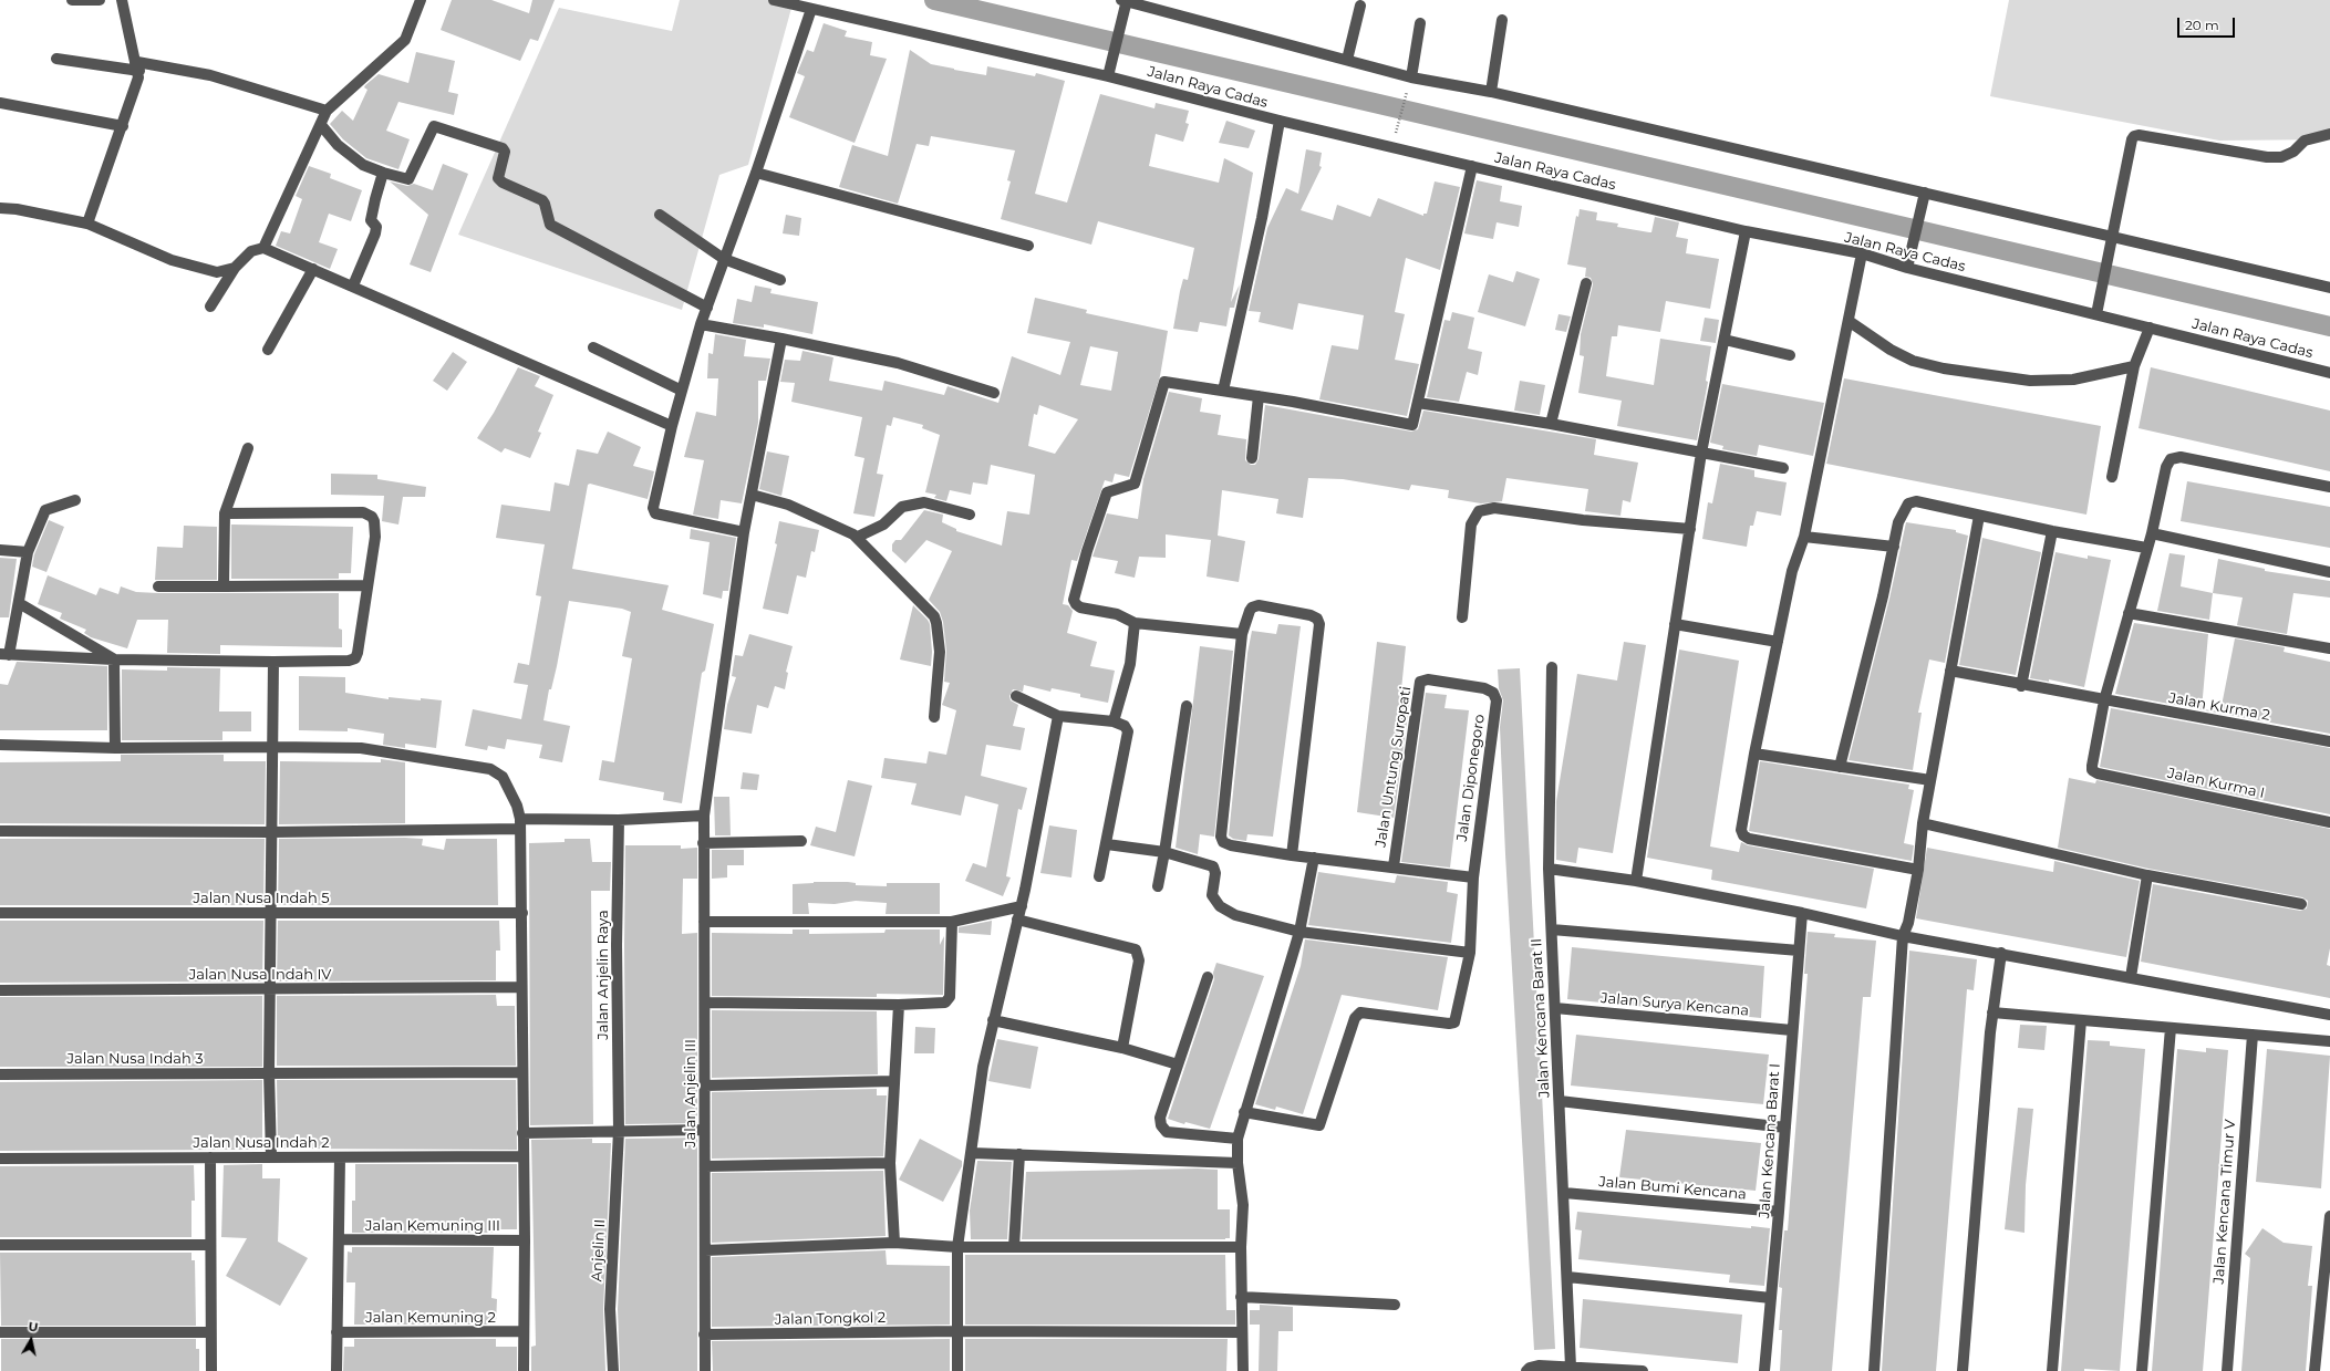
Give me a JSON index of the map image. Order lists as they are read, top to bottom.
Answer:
{
  "streets": {
    "street": [
      "Jalan Raya Cadas",
      "Jalan Kurma 2",
      "Jalan Untung Suropati",
      "Jalan Diponegoro",
      "Jalan Kurma I",
      "Jalan Nusa Indah 5",
      "Jalan Nusa Indah IV",
      "Jalan Anjelin Raya",
      "Jalan Surya Kencana",
      "Jalan Kencana Barat II",
      "Jalan Nusa Indah 3",
      "Jalan Anjelin III",
      "Jalan Kencana Barat I",
      "Jalan Nusa Indah 2",
      "Jalan Bumi Kencana",
      "Jalan Kencana Timur V",
      "Jalan Kemuning III",
      "Anjelin II",
      "Jalan Kemuning 2",
      "Jalan Tongkol 2"
    ]
  },
  "crossings": [
    ["Jalan Kurma 2", "Jalan Kurma I"],
    ["Jalan Untung Suropati", "Jalan Diponegoro"],
    ["Jalan Anjelin Raya", "Anjelin II"],
    ["Jalan Surya Kencana", "Jalan Kencana Barat II"],
    ["Jalan Surya Kencana", "Jalan Kencana Barat I"],
    ["Jalan Kencana Barat II", "Jalan Bumi Kencana"],
    ["Jalan Anjelin III", "Jalan Tongkol 2"],
    ["Jalan Kencana Barat I", "Jalan Bumi Kencana"]
  ],
  "scale_bar": "20 m",
  "north": "top"
}
